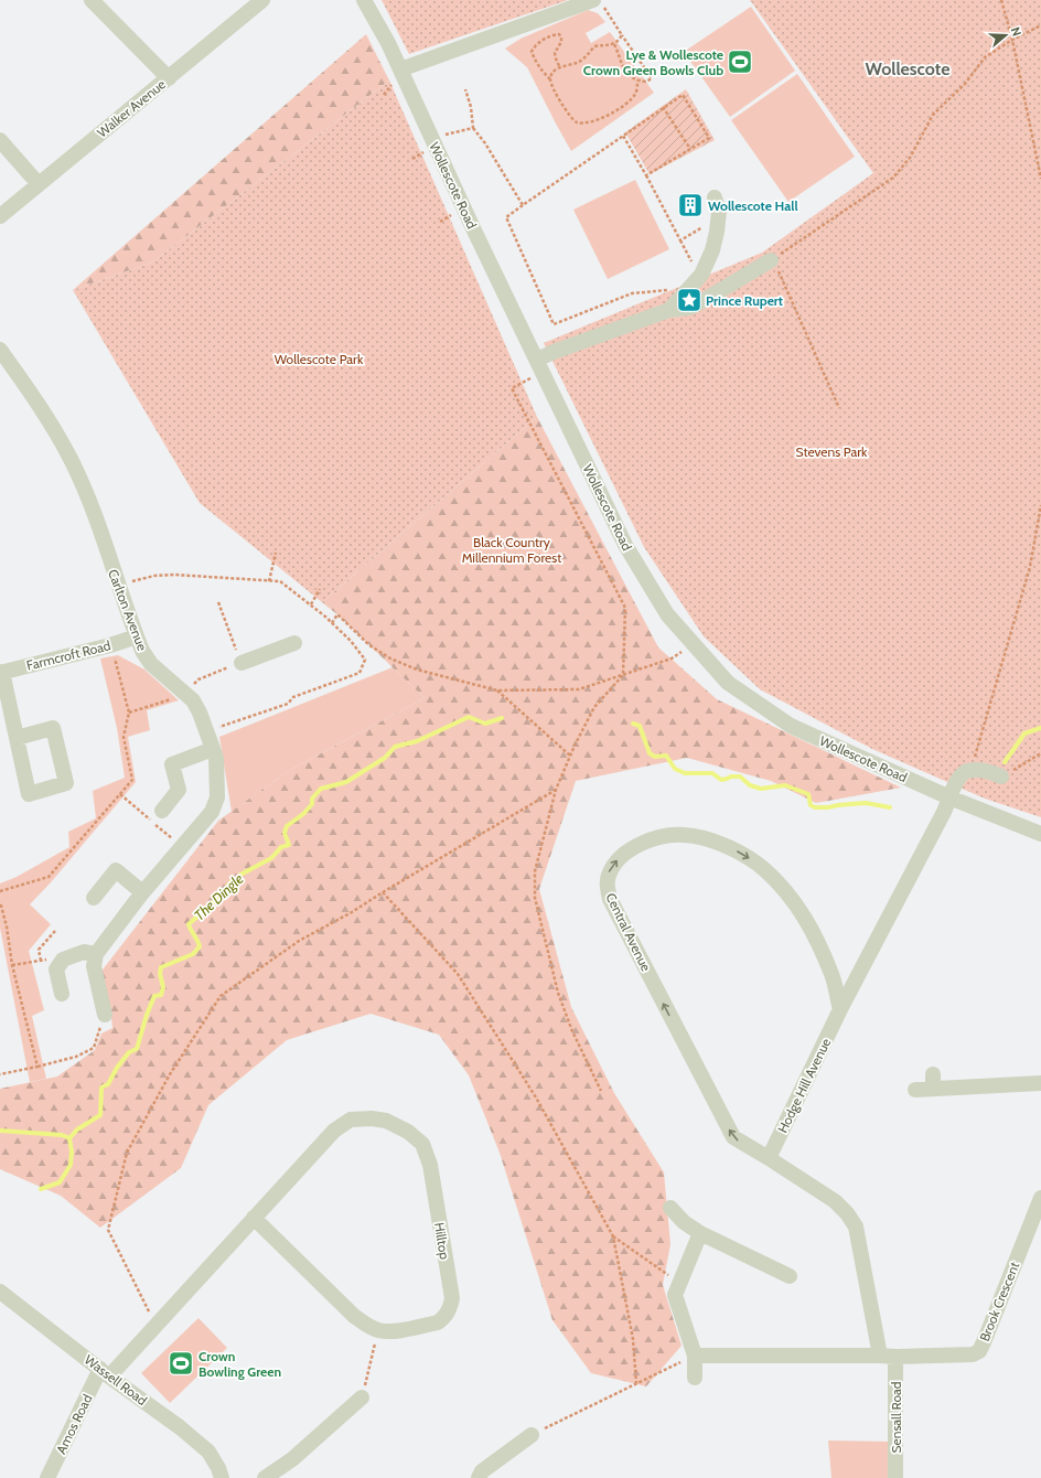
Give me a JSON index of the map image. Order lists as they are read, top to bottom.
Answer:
{
  "streets": {
    "street": [
      "Walker Avenue",
      "Wollescote Road",
      "Carlton Avenue",
      "Farmcroft Road",
      "Central Avenue",
      "Hodge Hill Avenue",
      "Hilltop",
      "Brook Crescent",
      "Wassell Road",
      "Sensall Road",
      "Amos Road"
    ]
  },
  "crossings": [
    ["Wollescote Road", "Hodge Hill Avenue"],
    ["Carlton Avenue", "Farmcroft Road"],
    ["Central Avenue", "Hodge Hill Avenue"],
    ["Hilltop", "Wassell Road"],
    ["Hilltop", "Amos Road"],
    ["Brook Crescent", "Sensall Road"],
    ["Wassell Road", "Amos Road"]
  ],
  "districts": ["Wollescote"],
  "water": ["The Dingle"],
  "parks": ["Wollescote Park", "Stevens Park", "Black Country Millennium Forest"],
  "places": {
    "sports": ["Lye & Wollescote Crown Green Bowls Club", "Crown Bowling Green"],
    "building": ["Wollescote Hall"],
    "place": ["Prince Rupert"]
  },
  "north": "right"
}
